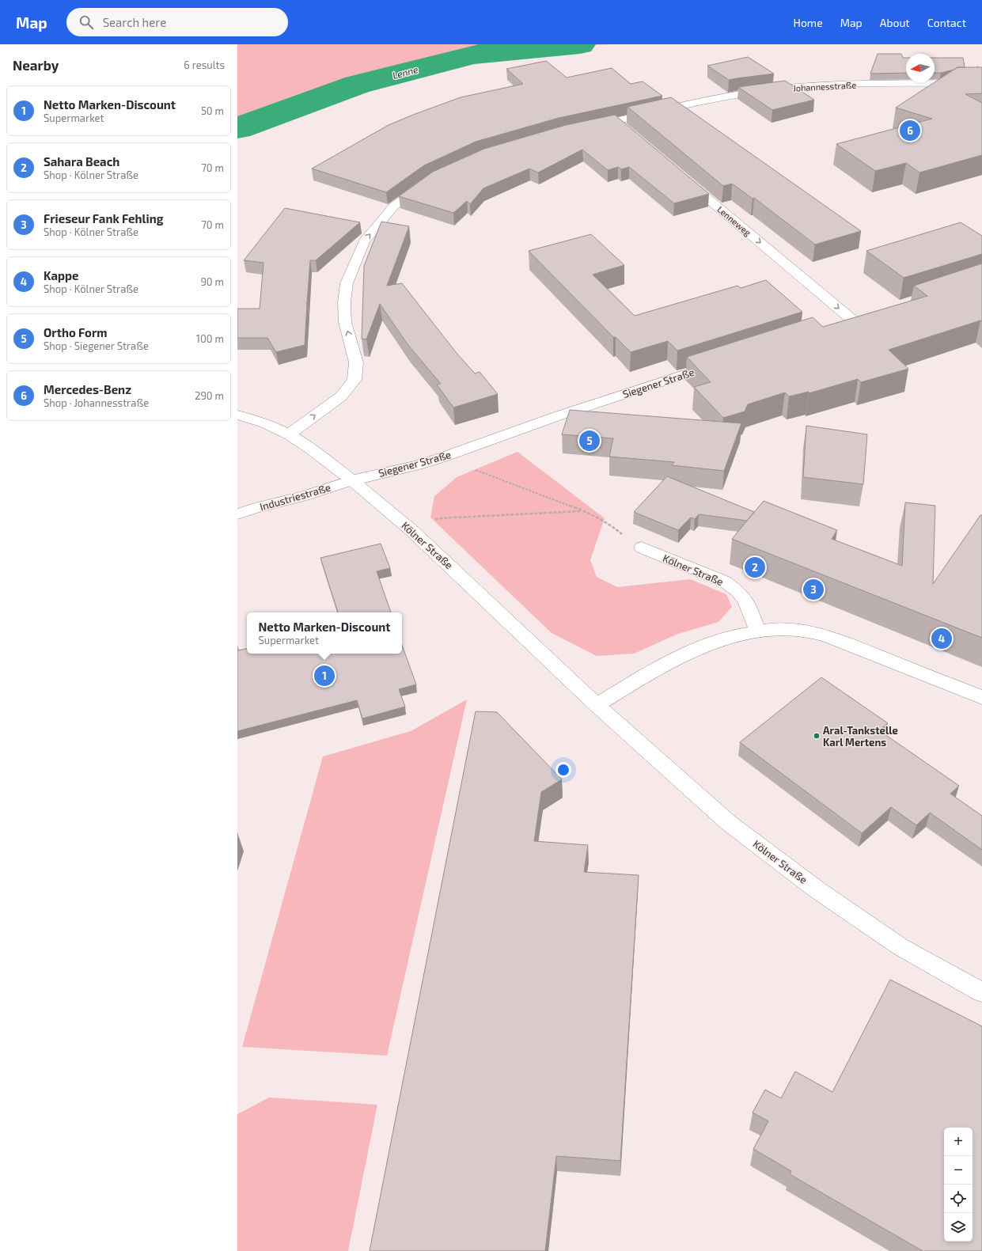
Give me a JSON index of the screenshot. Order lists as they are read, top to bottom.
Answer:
{
  "streets": {
    "street": [
      "Johannesstraße",
      "Lenneweg",
      "Siegener Straße",
      "Industriestraße",
      "Kölner Straße"
    ]
  },
  "crossings": [
    ["Siegener Straße", "Industriestraße"],
    ["Siegener Straße", "Kölner Straße"],
    ["Industriestraße", "Kölner Straße"]
  ],
  "one_way": ["Lenneweg"],
  "water": ["Lenne"],
  "places": ["Aral-Tankstelle Karl Mertens"],
  "north": "left",
  "page": {
    "header": "Map",
    "search": "Search here",
    "nav": [
      "Home",
      "Map",
      "About",
      "Contact"
    ],
    "heading": ["Nearby", "6 results"],
    "list": [
      {
        "mark": "1",
        "name": "Netto Marken-Discount",
        "note": "Supermarket",
        "value": "50 m"
      },
      {
        "mark": "2",
        "name": "Sahara Beach",
        "note": "Shop · Kölner Straße",
        "value": "70 m"
      },
      {
        "mark": "3",
        "name": "Frieseur Fank Fehling",
        "note": "Shop · Kölner Straße",
        "value": "70 m"
      },
      {
        "mark": "4",
        "name": "Kappe",
        "note": "Shop · Kölner Straße",
        "value": "90 m"
      },
      {
        "mark": "5",
        "name": "Ortho Form",
        "note": "Shop · Siegener Straße",
        "value": "100 m"
      },
      {
        "mark": "6",
        "name": "Mercedes-Benz",
        "note": "Shop · Johannesstraße",
        "value": "290 m"
      }
    ],
    "pins": [
      "6",
      "5",
      "2",
      "3",
      "4",
      "1"
    ],
    "popup": ["Netto Marken-Discount", "Supermarket"],
    "map_buttons": ["+", "−"]
  }
}
